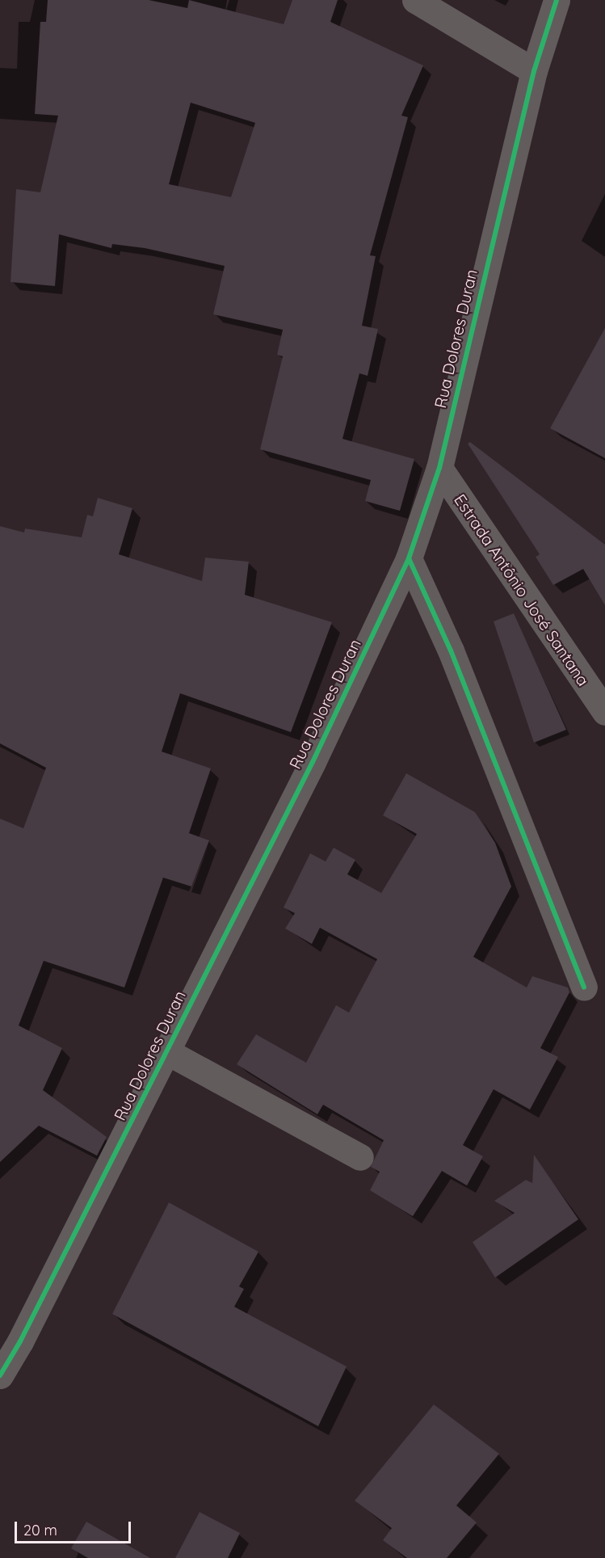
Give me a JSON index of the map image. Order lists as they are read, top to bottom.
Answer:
{
  "streets": {
    "street": ["Rua Dolores Duran", "Estrada Antônio José Santana"]
  },
  "crossings": [
    ["Rua Dolores Duran", "Estrada Antônio José Santana"]
  ],
  "scale_bar": "20 m"
}
